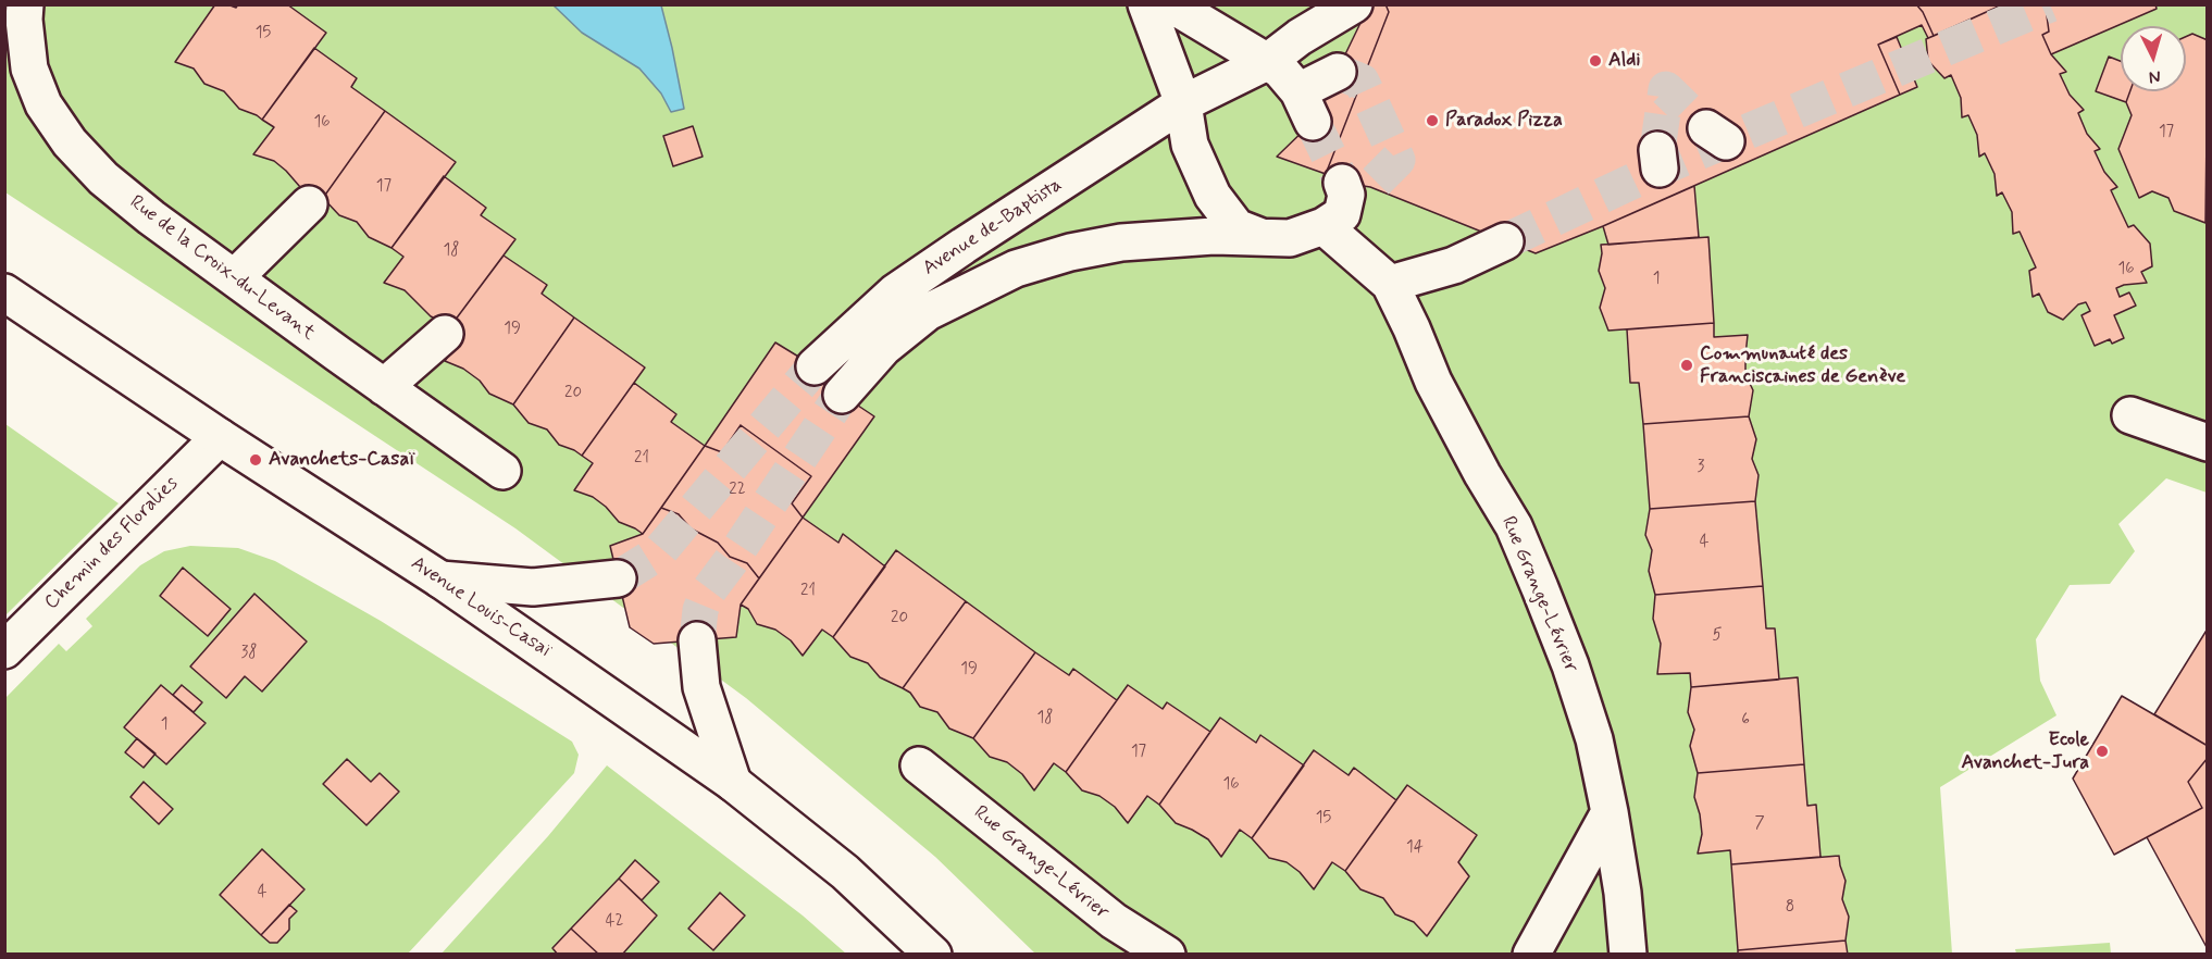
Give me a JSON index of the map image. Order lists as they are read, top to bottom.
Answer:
{
  "streets": {
    "street": [
      "Avenue de-Baptista",
      "Rue de la Croix-du-Levant",
      "Chemin des Floralies",
      "Rue Grange-Lévrier",
      "Avenue Louis-Casaï"
    ]
  },
  "crossings": [
    ["Chemin des Floralies", "Avenue Louis-Casaï"]
  ],
  "places": [
    "Aldi",
    "Paradox Pizza",
    "Communauté des Franciscaines de Genève",
    "Avanchets-Casaï",
    "Ecole Avanchet-Jura"
  ],
  "house_numbers": [
    "15",
    "16",
    "17",
    "17",
    "18",
    "16",
    "1",
    "19",
    "20",
    "21",
    "3",
    "22",
    "4",
    "21",
    "20",
    "5",
    "38",
    "19",
    "18",
    "6",
    "1",
    "17",
    "16",
    "15",
    "7",
    "14",
    "4",
    "8",
    "42"
  ],
  "north": "bottom"
}
